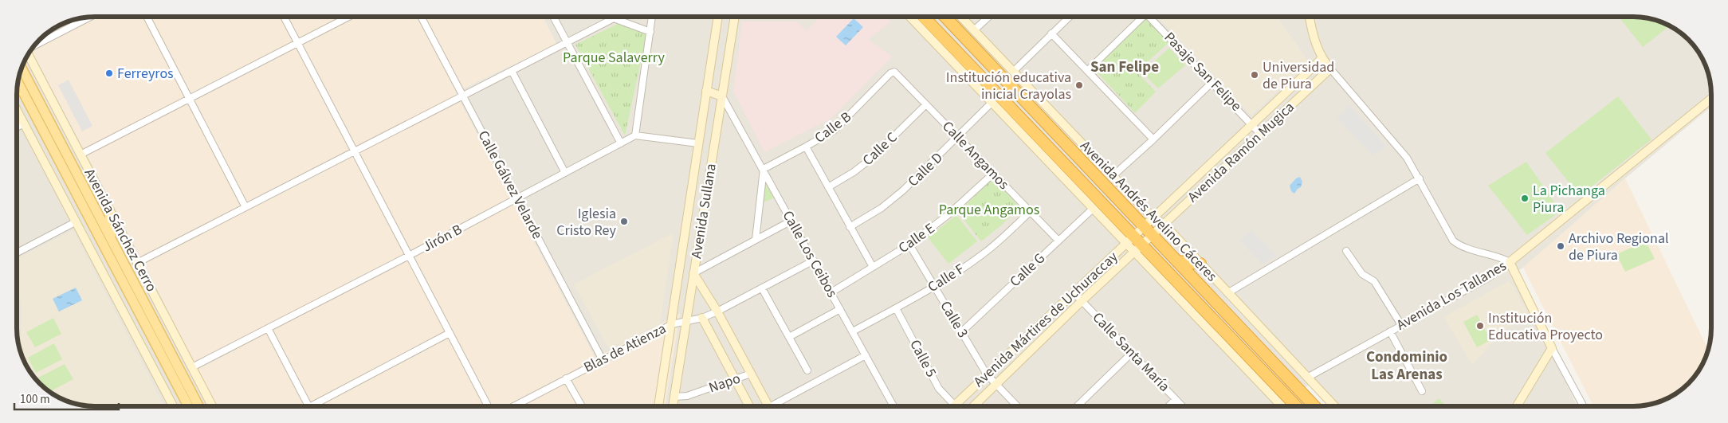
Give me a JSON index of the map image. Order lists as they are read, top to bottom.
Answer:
{
  "streets": {
    "highway": ["Avenida Andrés Avelino Cáceres"],
    "main road": [
      "Avenida Ramón Mugica",
      "Avenida Sullana",
      "Avenida Sánchez Cerro",
      "Avenida Los Tallanes",
      "Avenida Mártires de Uchuraccay"
    ],
    "street": [
      "Pasaje San Felipe",
      "Calle B",
      "Calle C",
      "Calle Angamos",
      "Calle D",
      "Calle Gálvez Velarde",
      "Jirón B",
      "Calle E",
      "Calle Los Ceibos",
      "Calle G",
      "Calle F",
      "Calle 3",
      "Blas de Atienza",
      "Calle Santa María",
      "Calle 5",
      "Napo"
    ]
  },
  "crossings": [
    ["Pasaje San Felipe", "Avenida Ramón Mugica"],
    ["Calle B", "Calle Angamos"],
    ["Calle B", "Calle Los Ceibos"],
    ["Calle C", "Calle Angamos"],
    ["Avenida Ramón Mugica", "Avenida Andrés Avelino Cáceres"],
    ["Avenida Ramón Mugica", "Avenida Mártires de Uchuraccay"],
    ["Calle Angamos", "Calle D"],
    ["Calle Angamos", "Calle E"],
    ["Calle Angamos", "Calle G"],
    ["Calle Angamos", "Calle F"],
    ["Calle D", "Avenida Andrés Avelino Cáceres"],
    ["Calle Gálvez Velarde", "Jirón B"],
    ["Calle Gálvez Velarde", "Blas de Atienza"],
    ["Avenida Sullana", "Calle Los Ceibos"],
    ["Avenida Sullana", "Blas de Atienza"],
    ["Avenida Sullana", "Napo"],
    ["Avenida Andrés Avelino Cáceres", "Calle G"],
    ["Avenida Andrés Avelino Cáceres", "Avenida Los Tallanes"],
    ["Avenida Andrés Avelino Cáceres", "Avenida Mártires de Uchuraccay"],
    ["Avenida Sánchez Cerro", "Jirón B"],
    ["Calle E", "Calle Los Ceibos"],
    ["Calle E", "Calle 3"],
    ["Calle Los Ceibos", "Calle F"],
    ["Calle Los Ceibos", "Blas de Atienza"],
    ["Calle G", "Calle 3"],
    ["Calle F", "Calle 3"],
    ["Calle F", "Calle 5"],
    ["Calle 3", "Avenida Mártires de Uchuraccay"],
    ["Avenida Mártires de Uchuraccay", "Calle Santa María"],
    ["Avenida Mártires de Uchuraccay", "Calle 5"]
  ],
  "districts": ["San Felipe", "Condominio Las Arenas"],
  "parks": ["Parque Salaverry", "Parque Angamos"],
  "places": [
    "Ferreyros",
    "Universidad de Piura",
    "Institución educativa inicial Crayolas",
    "La Pichanga Piura",
    "Iglesia Cristo Rey",
    "Archivo Regional de Piura",
    "Institución Educativa Proyecto"
  ],
  "scale_bar": "100 m"
}
